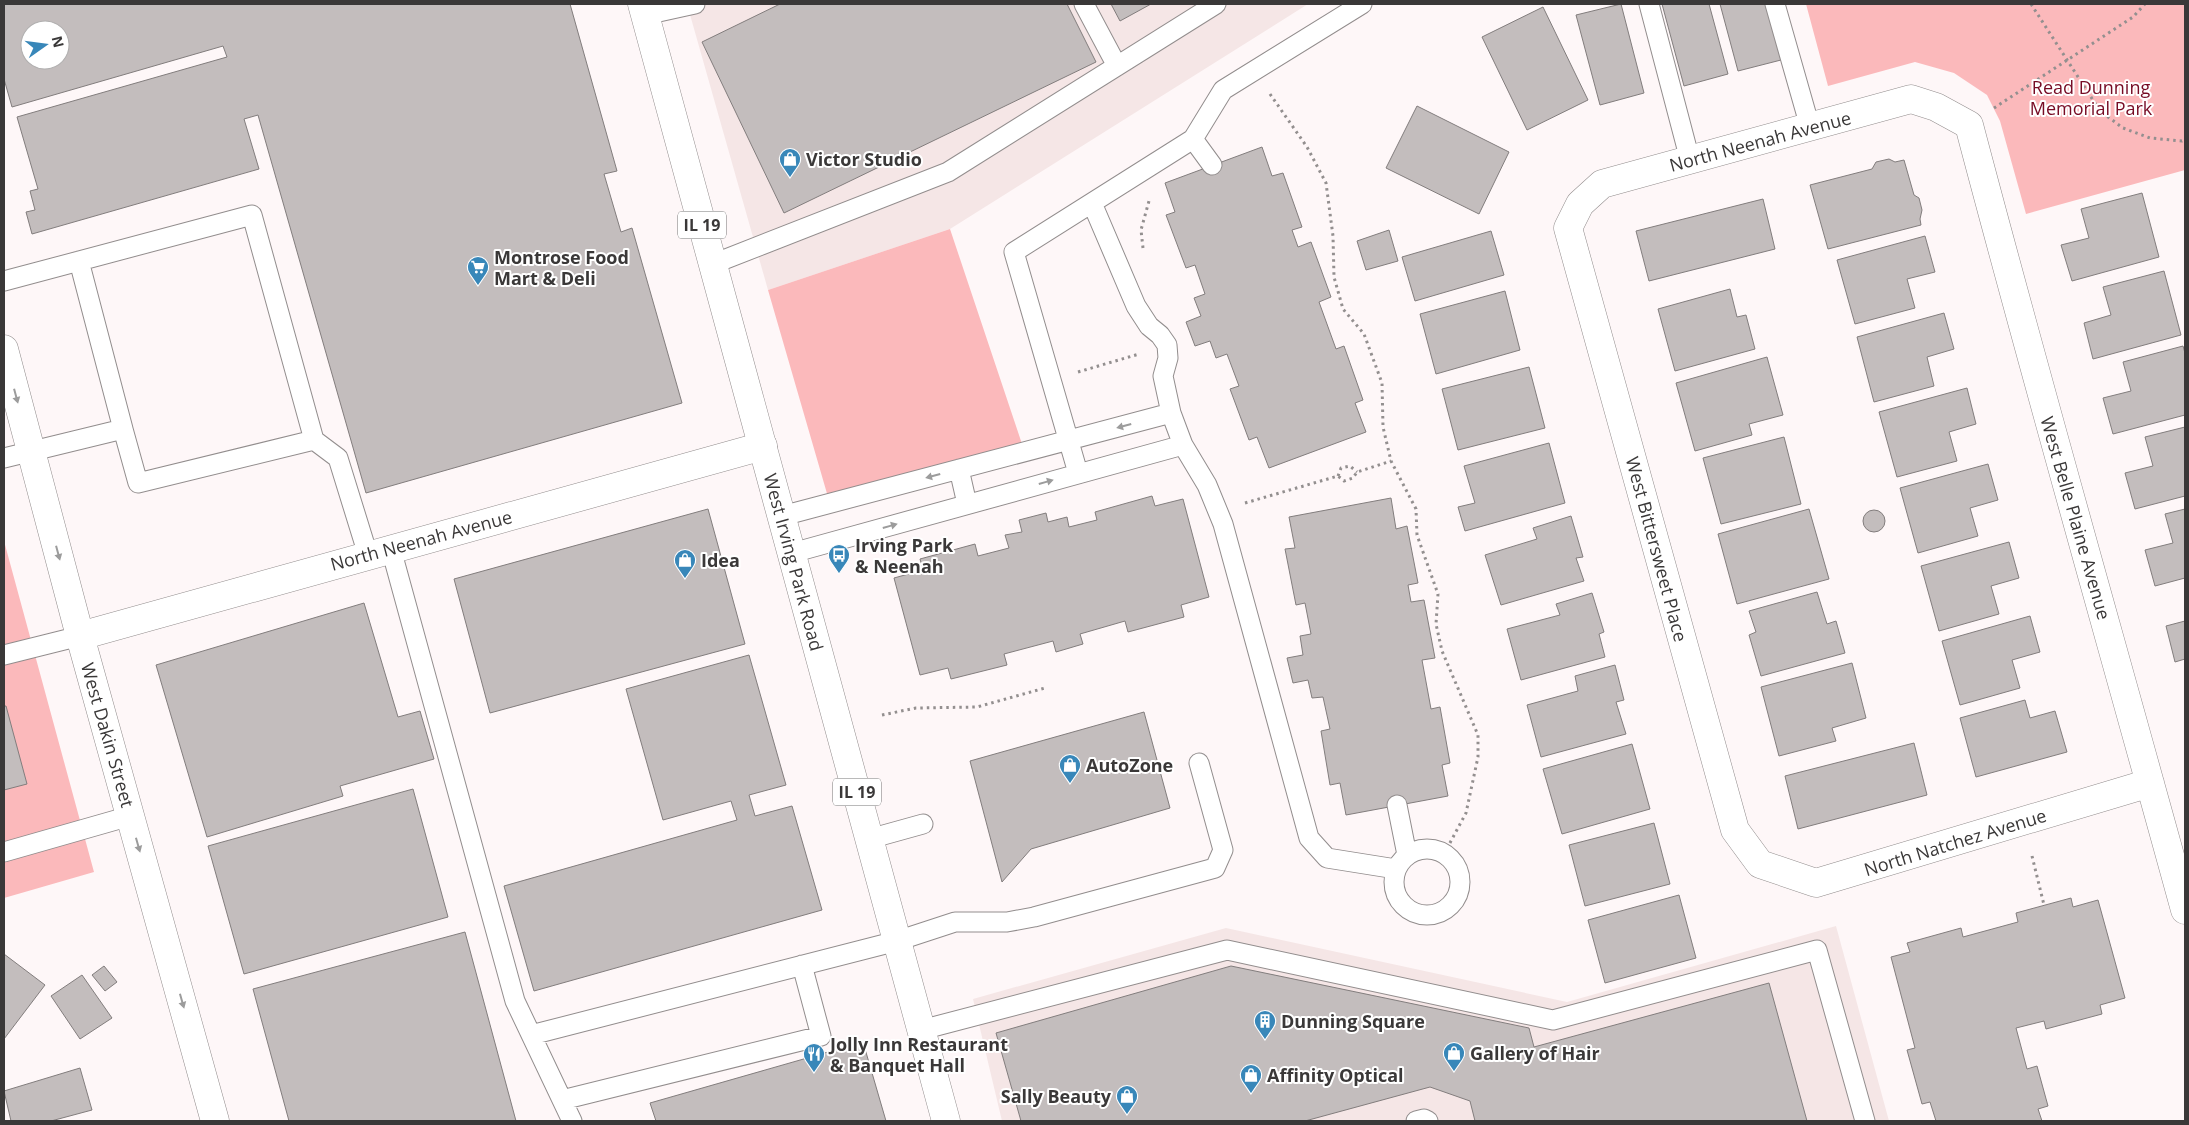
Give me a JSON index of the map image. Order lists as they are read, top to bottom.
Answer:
{
  "streets": {
    "street": [
      "North Neenah Avenue",
      "IL 19",
      "West Belle Plaine Avenue",
      "West Bittersweet Place",
      "West Irving Park Road",
      "West Dakin Street",
      "North Natchez Avenue"
    ]
  },
  "crossings": [
    ["North Neenah Avenue", "West Belle Plaine Avenue"],
    ["North Neenah Avenue", "West Bittersweet Place"],
    ["North Neenah Avenue", "West Irving Park Road"],
    ["North Neenah Avenue", "West Dakin Street"],
    ["West Belle Plaine Avenue", "North Natchez Avenue"],
    ["West Bittersweet Place", "North Natchez Avenue"]
  ],
  "one_way": ["West Dakin Street"],
  "parks": ["Read Dunning Memorial Park"],
  "places": {
    "shop": [
      "Victor Studio",
      "Idea",
      "AutoZone",
      "Gallery of Hair",
      "Affinity Optical",
      "Sally Beauty"
    ],
    "supermarket": ["Montrose Food Mart & Deli"],
    "bus stop": ["Irving Park & Neenah"],
    "building": ["Dunning Square"],
    "restaurant": ["Jolly Inn Restaurant & Banquet Hall"]
  },
  "north": "right"
}
